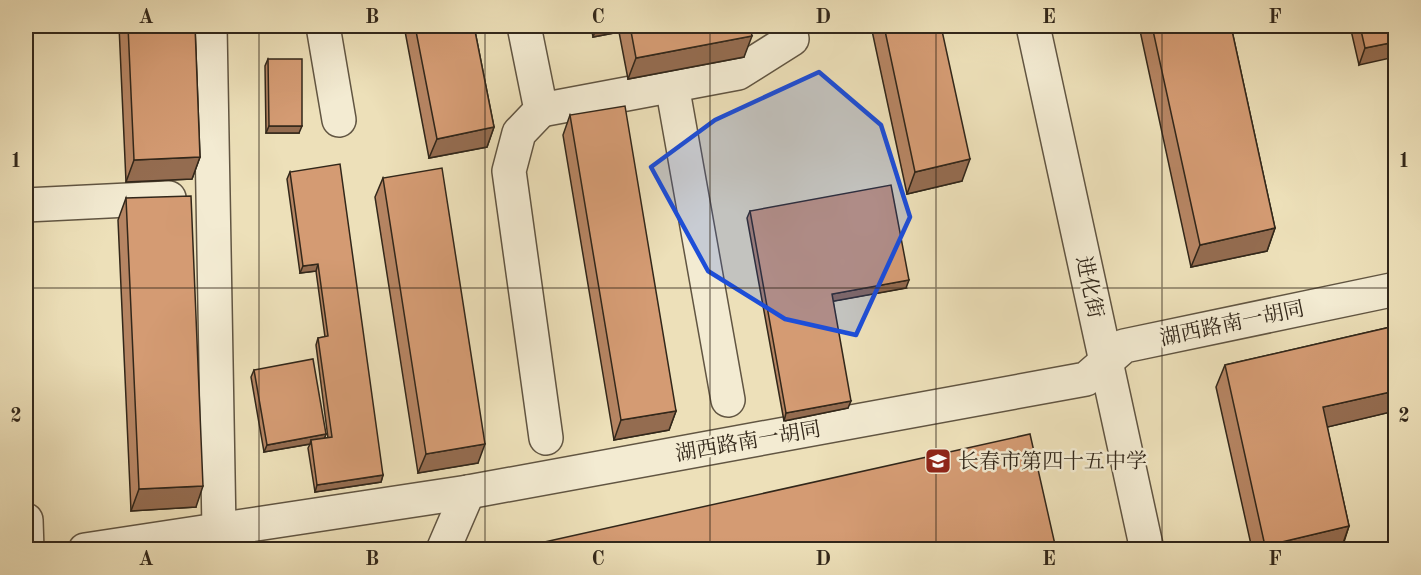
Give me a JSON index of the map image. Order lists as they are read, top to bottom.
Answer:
{
  "streets": {
    "street": ["进化街", "湖西路南一胡同"]
  },
  "crossings": [
    ["进化街", "湖西路南一胡同"]
  ],
  "places": {
    "school or university": ["长春市第四十五中学"]
  },
  "grid": {
    "columns": [
      "A",
      "B",
      "C",
      "D",
      "E",
      "F"
    ],
    "rows": ["1", "2"]
  }
}
